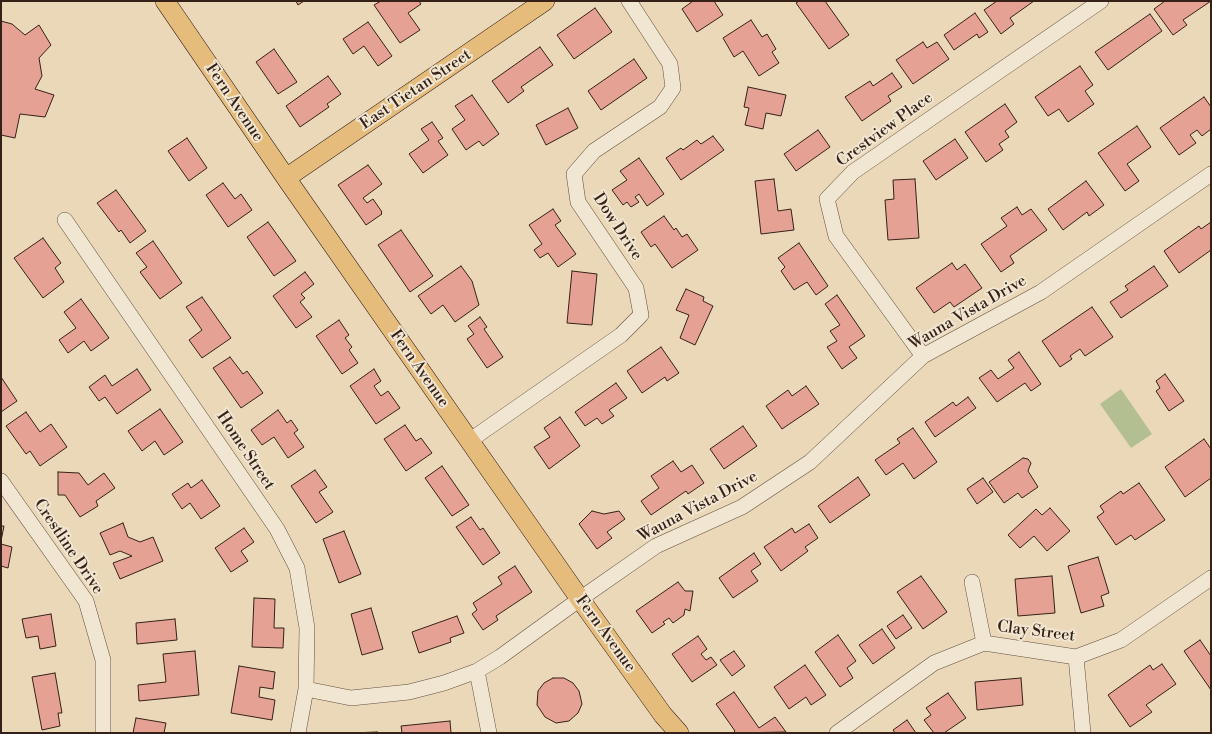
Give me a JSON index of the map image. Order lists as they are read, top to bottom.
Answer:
{
  "streets": {
    "main road": ["East Tietan Street", "Fern Avenue"],
    "street": [
      "Crestview Place",
      "Dow Drive",
      "Wauna Vista Drive",
      "Home Street",
      "Crestline Drive",
      "Clay Street"
    ]
  },
  "crossings": [
    ["East Tietan Street", "Fern Avenue"],
    ["Fern Avenue", "Dow Drive"],
    ["Fern Avenue", "Wauna Vista Drive"],
    ["Crestview Place", "Wauna Vista Drive"],
    ["Wauna Vista Drive", "Home Street"]
  ]
}
